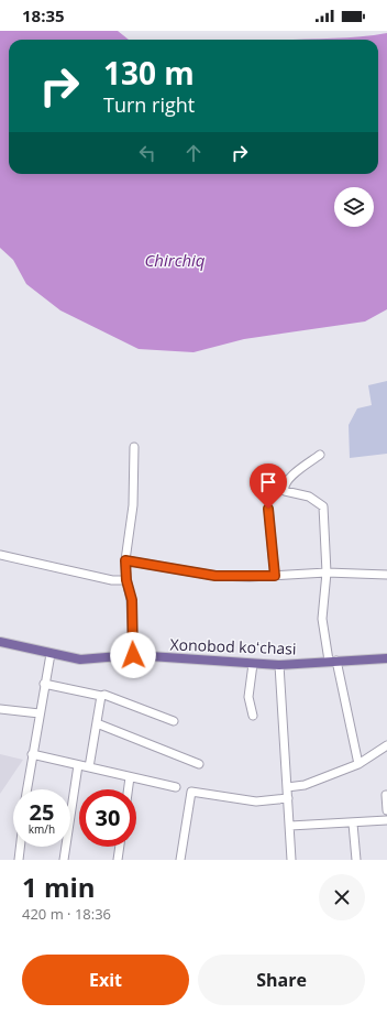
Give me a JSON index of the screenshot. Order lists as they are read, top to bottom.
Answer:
{
  "streets": {
    "main road": ["Xonobod koʻchasi"]
  },
  "water": ["Chirchiq"],
  "page": {
    "status": "18:35",
    "turn": ["130 m", "Turn right"],
    "speed": "25 km/h",
    "limit": "30",
    "heading": ["1 min", "420 m · 18:36"],
    "buttons": ["Exit", "Share"]
  }
}
